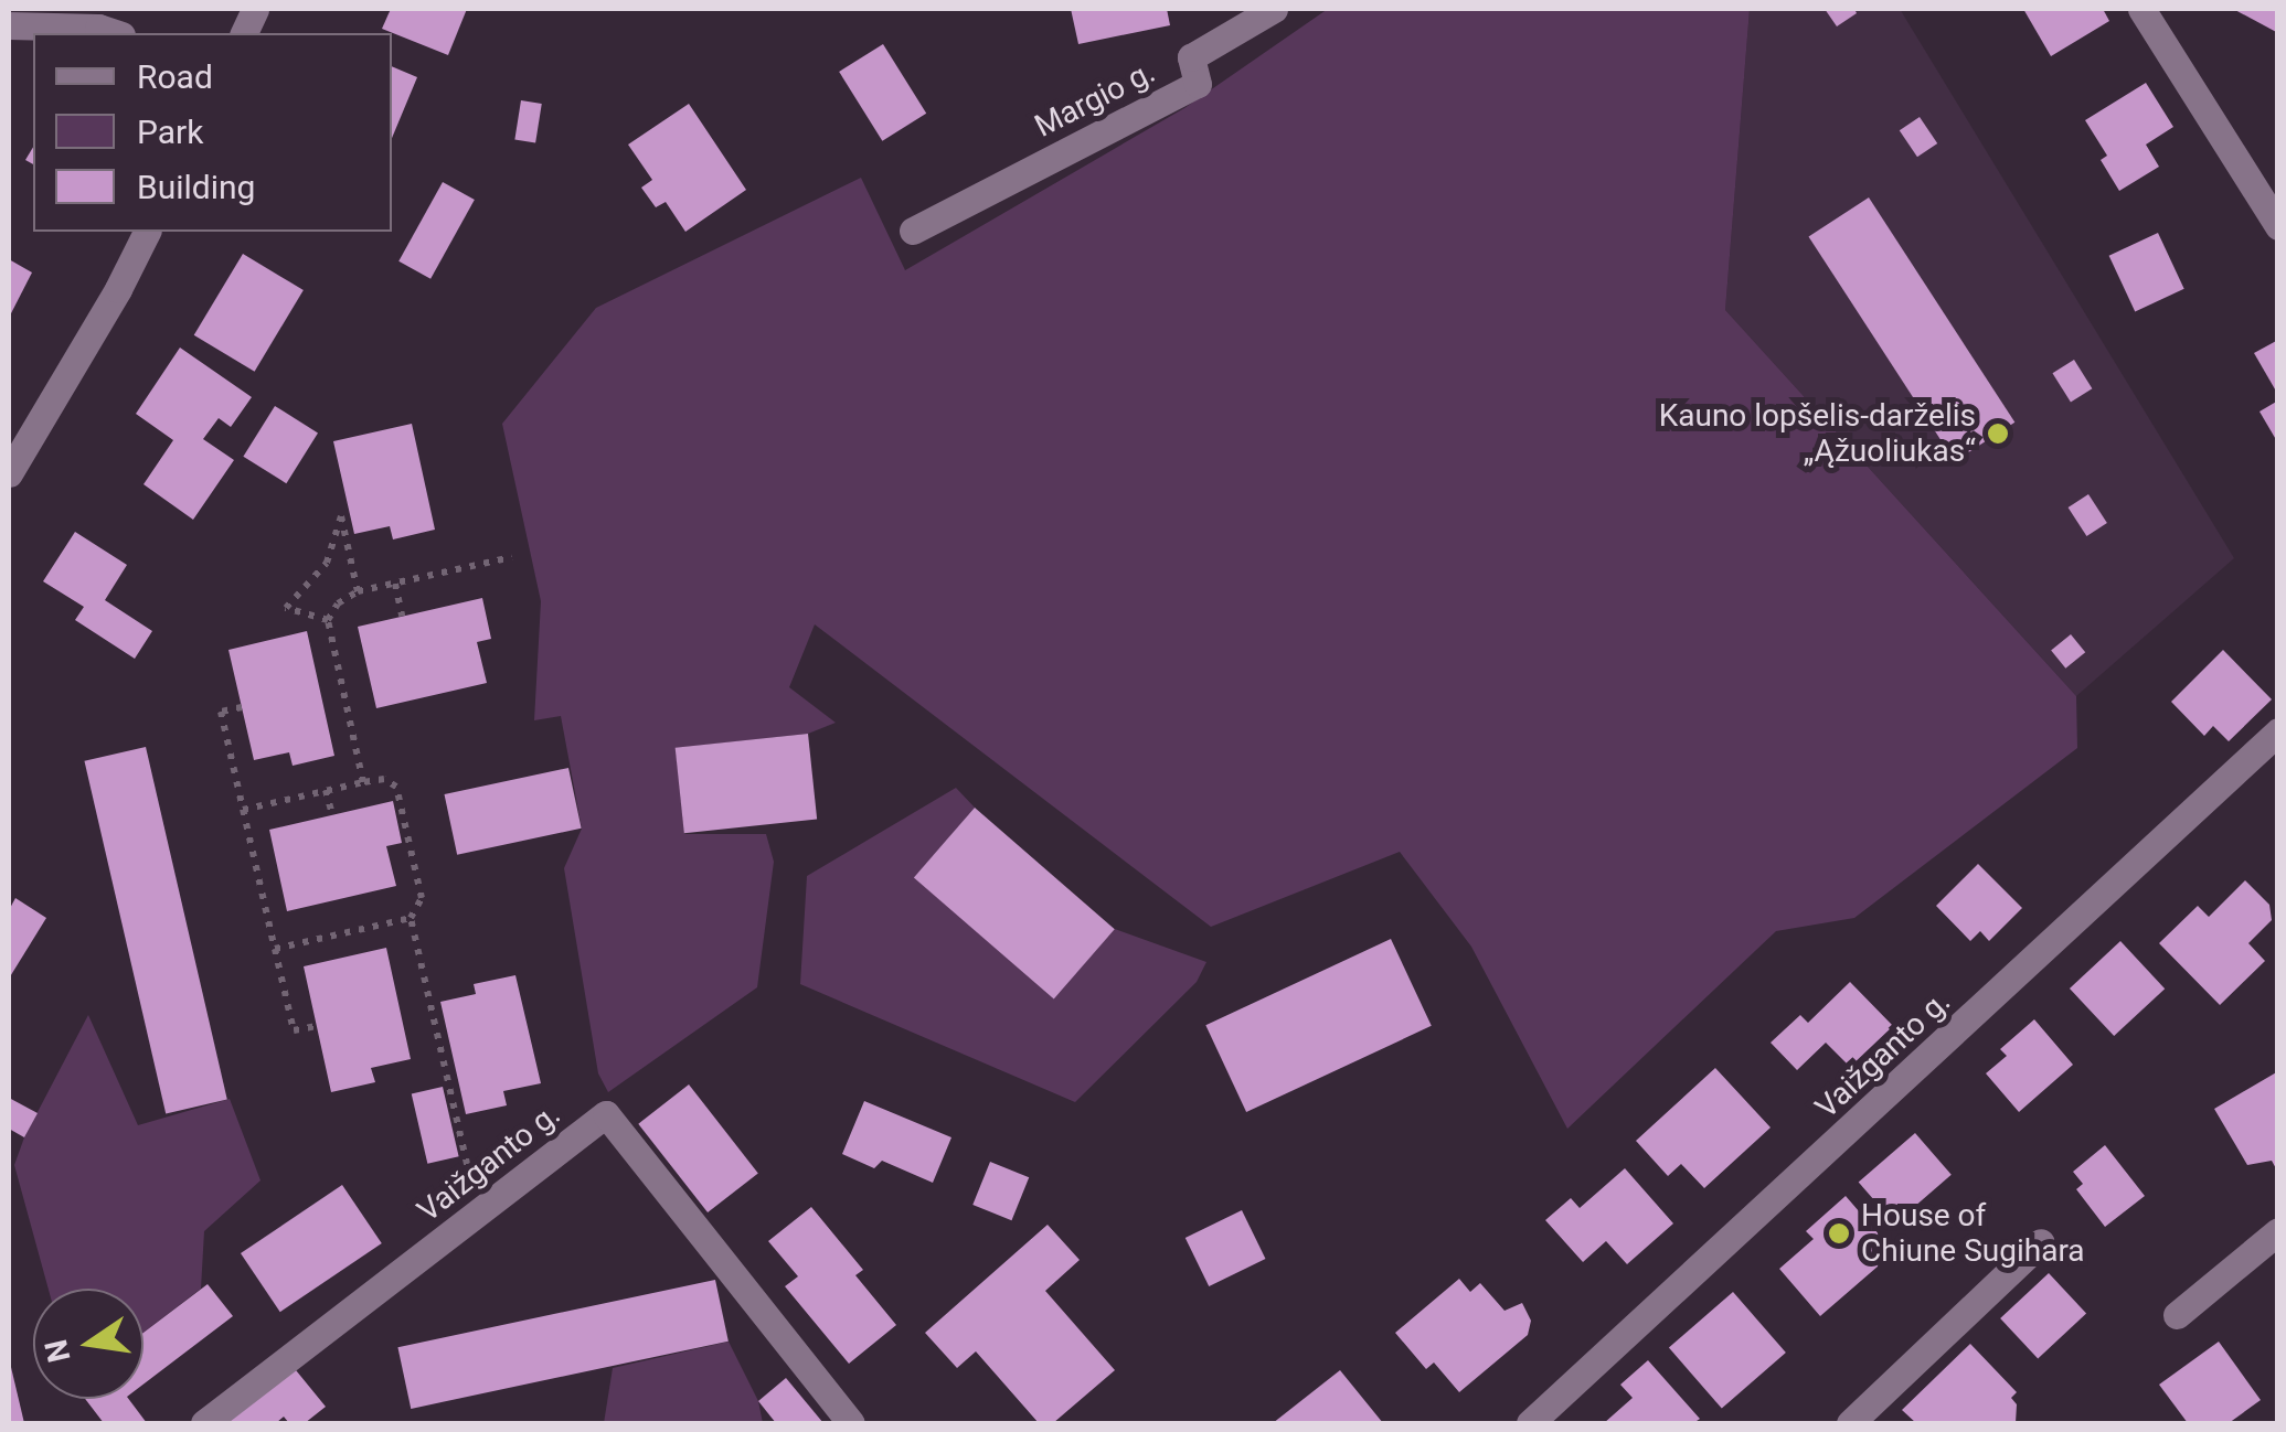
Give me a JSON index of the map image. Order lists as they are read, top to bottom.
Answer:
{
  "streets": {
    "street": ["Margio g.", "Vaižganto g."]
  },
  "places": ["Kauno lopšelis-darželis „Ąžuoliukas“", "House of Chiune Sugihara"],
  "legend": ["Road", "Park", "Building"],
  "north": "left"
}
